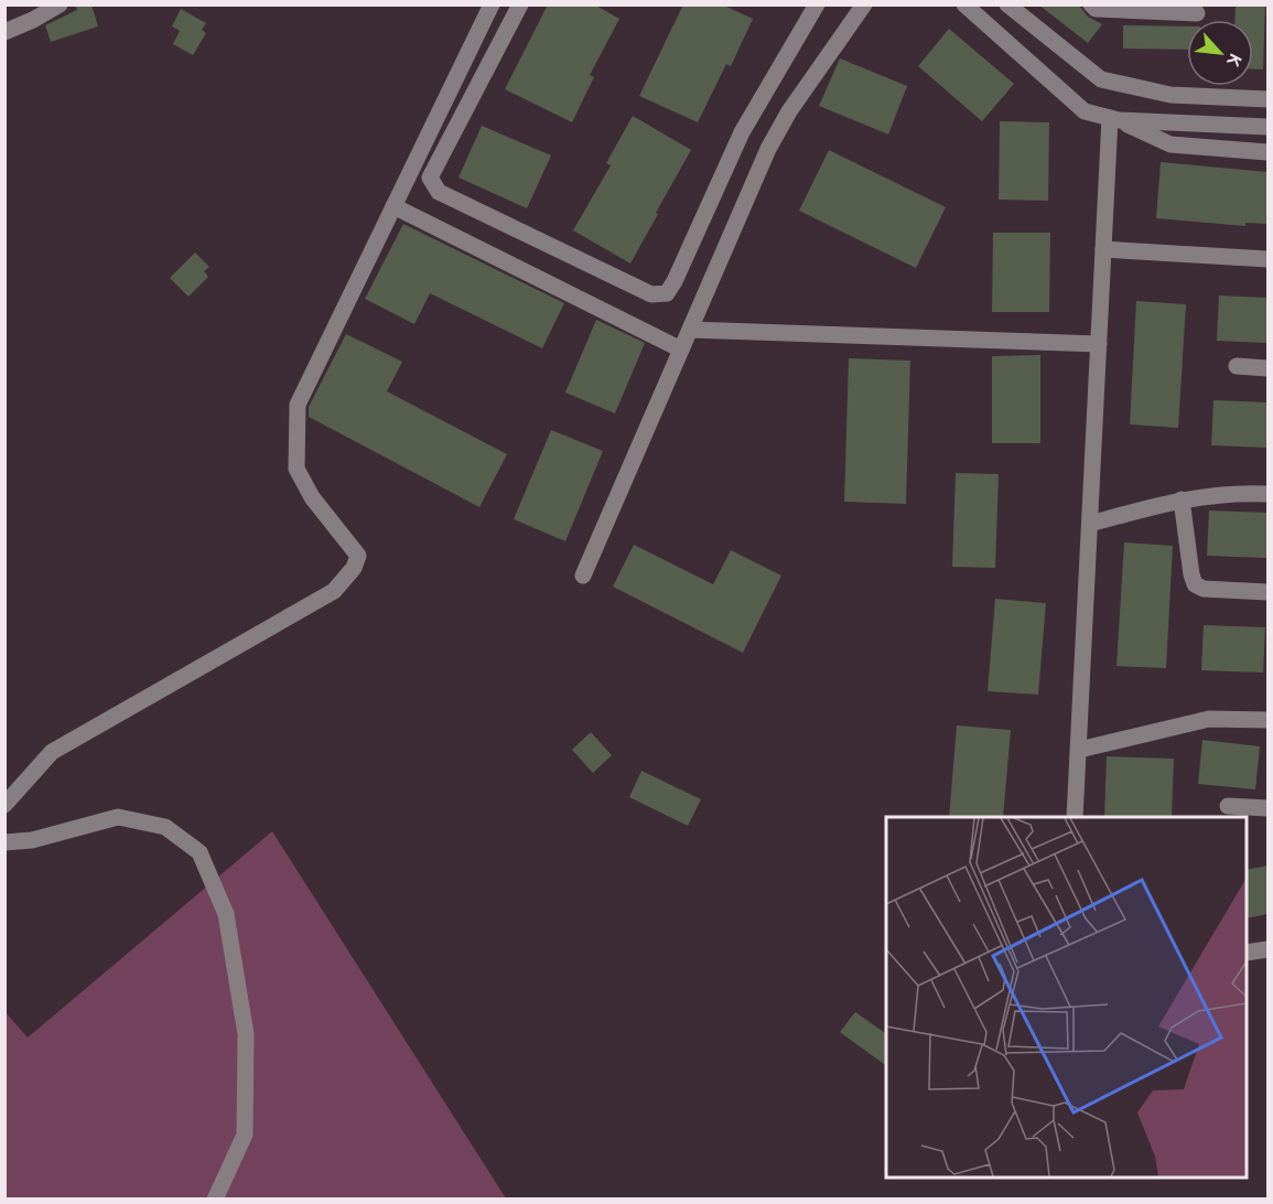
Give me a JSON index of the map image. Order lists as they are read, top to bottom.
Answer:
{
  "north": "bottom right"
}
